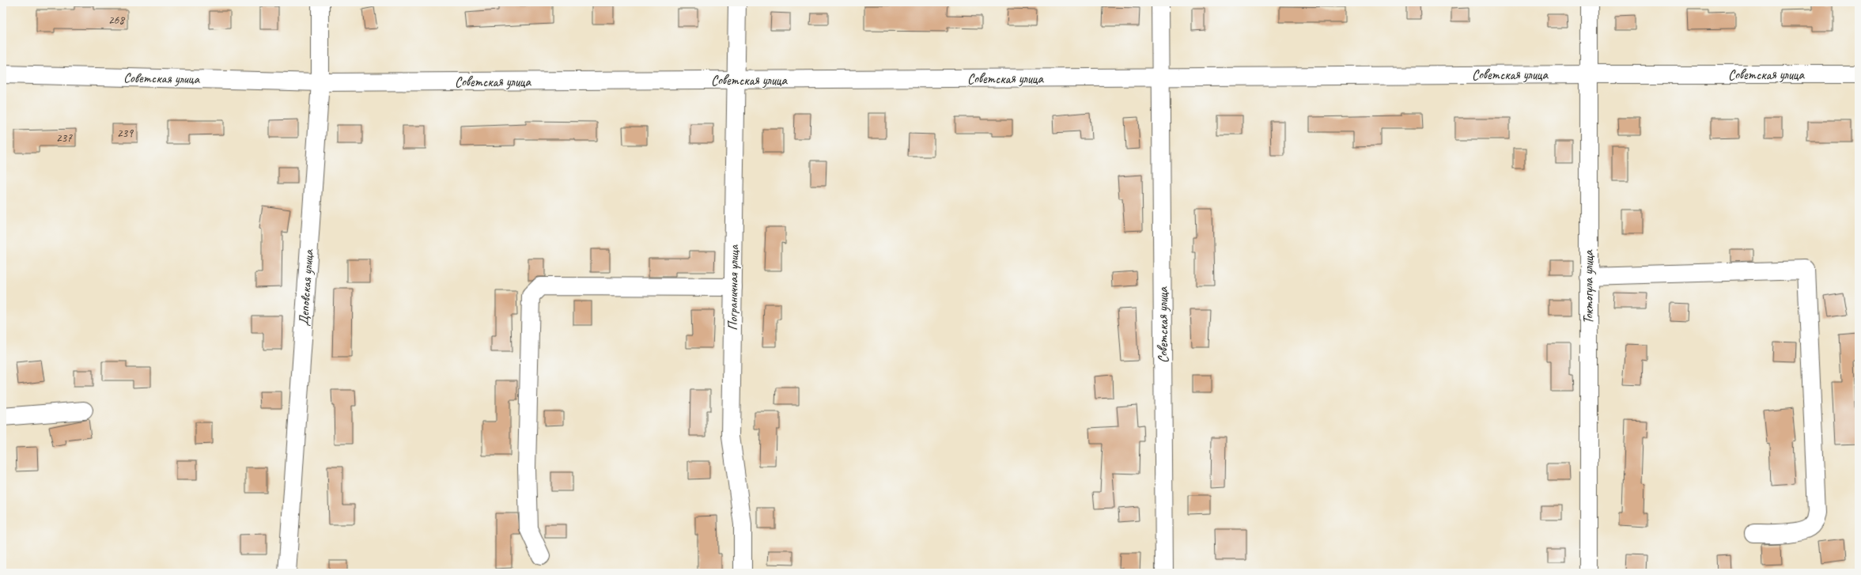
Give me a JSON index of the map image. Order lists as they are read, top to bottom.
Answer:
{
  "streets": {
    "street": [
      "Советская улица",
      "Токтогула улица",
      "Деповская улица",
      "Пограничная улица"
    ]
  },
  "crossings": [
    ["Советская улица", "Токтогула улица"],
    ["Советская улица", "Деповская улица"],
    ["Советская улица", "Пограничная улица"]
  ],
  "house_numbers": ["268", "239", "237"]
}
